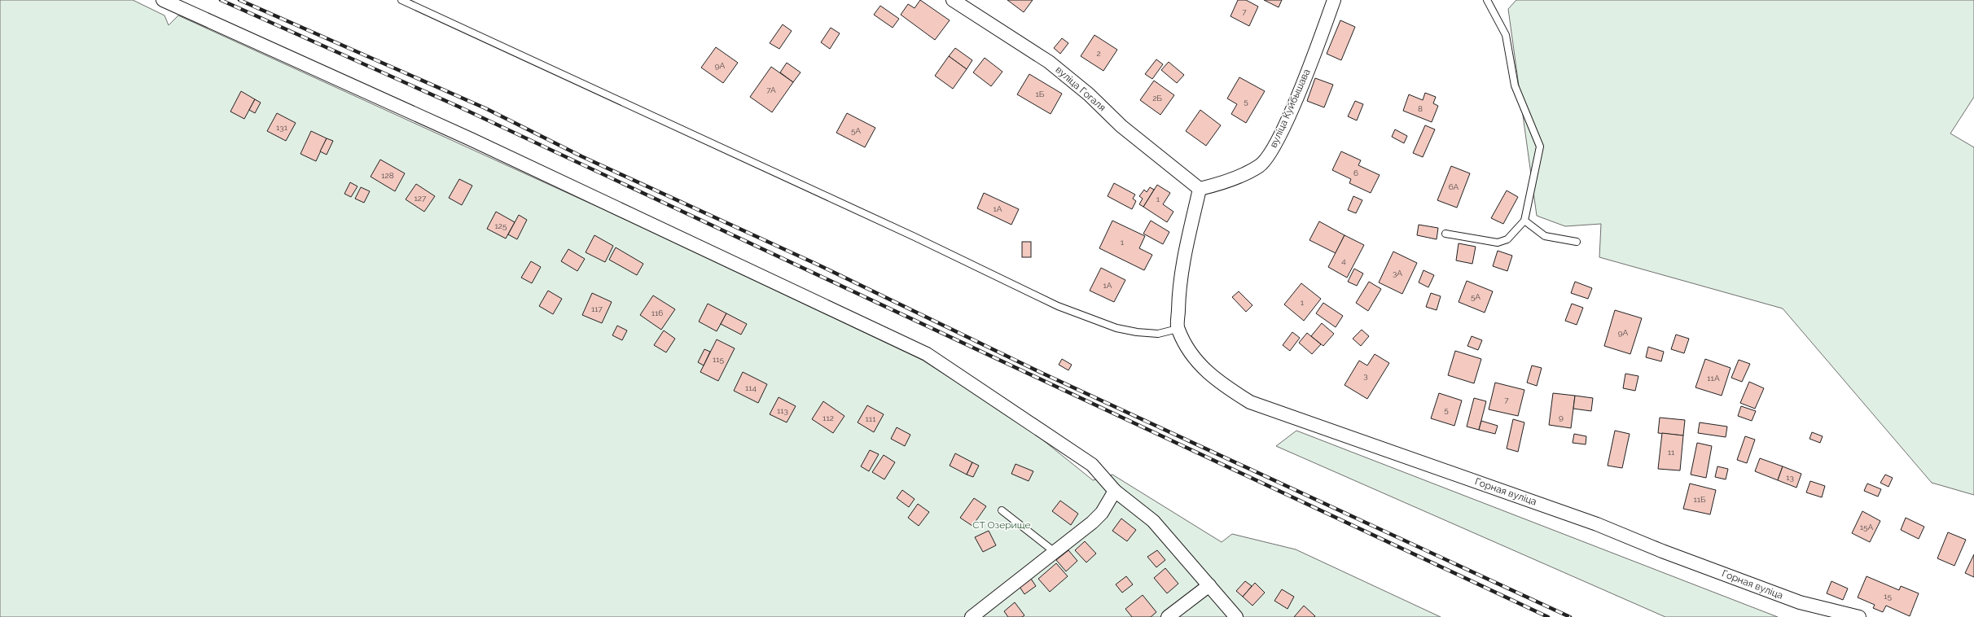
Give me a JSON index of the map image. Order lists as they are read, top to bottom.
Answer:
{
  "streets": {
    "street": ["вуліца Гогаля", "вуліца Куйбышава", "Горная вуліца"]
  },
  "crossings": [
    ["вуліца Гогаля", "вуліца Куйбышава"]
  ],
  "parks": ["СТ Озерище"],
  "house_numbers": [
    "7",
    "2",
    "9А",
    "7А",
    "1Б",
    "2Б",
    "5",
    "8",
    "131",
    "5А",
    "6",
    "128",
    "6А",
    "127",
    "1",
    "1А",
    "125",
    "1",
    "4",
    "3А",
    "1А",
    "5А",
    "1",
    "117",
    "116",
    "9А",
    "115",
    "3",
    "11А",
    "114",
    "7",
    "5",
    "113",
    "9",
    "112",
    "111",
    "11",
    "13",
    "11Б",
    "15А",
    "15"
  ]
}
